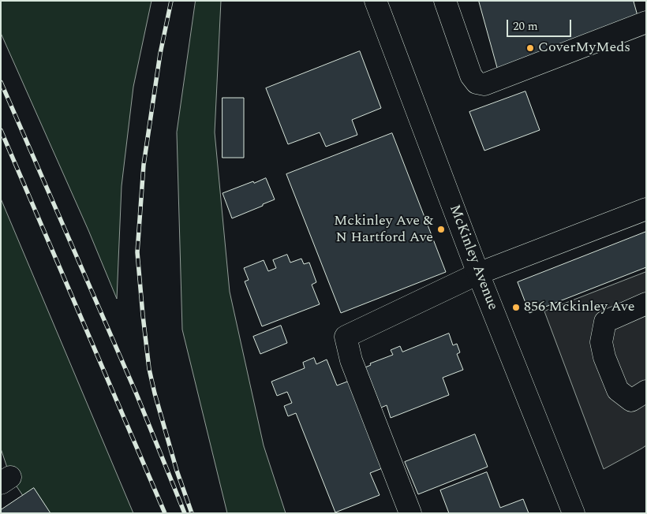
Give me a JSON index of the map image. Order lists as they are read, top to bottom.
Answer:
{
  "streets": {
    "main road": ["McKinley Avenue"]
  },
  "places": ["CoverMyMeds", "Mckinley Ave & N Hartford Ave", "856 Mckinley Ave"],
  "scale_bar": "20 m"
}
